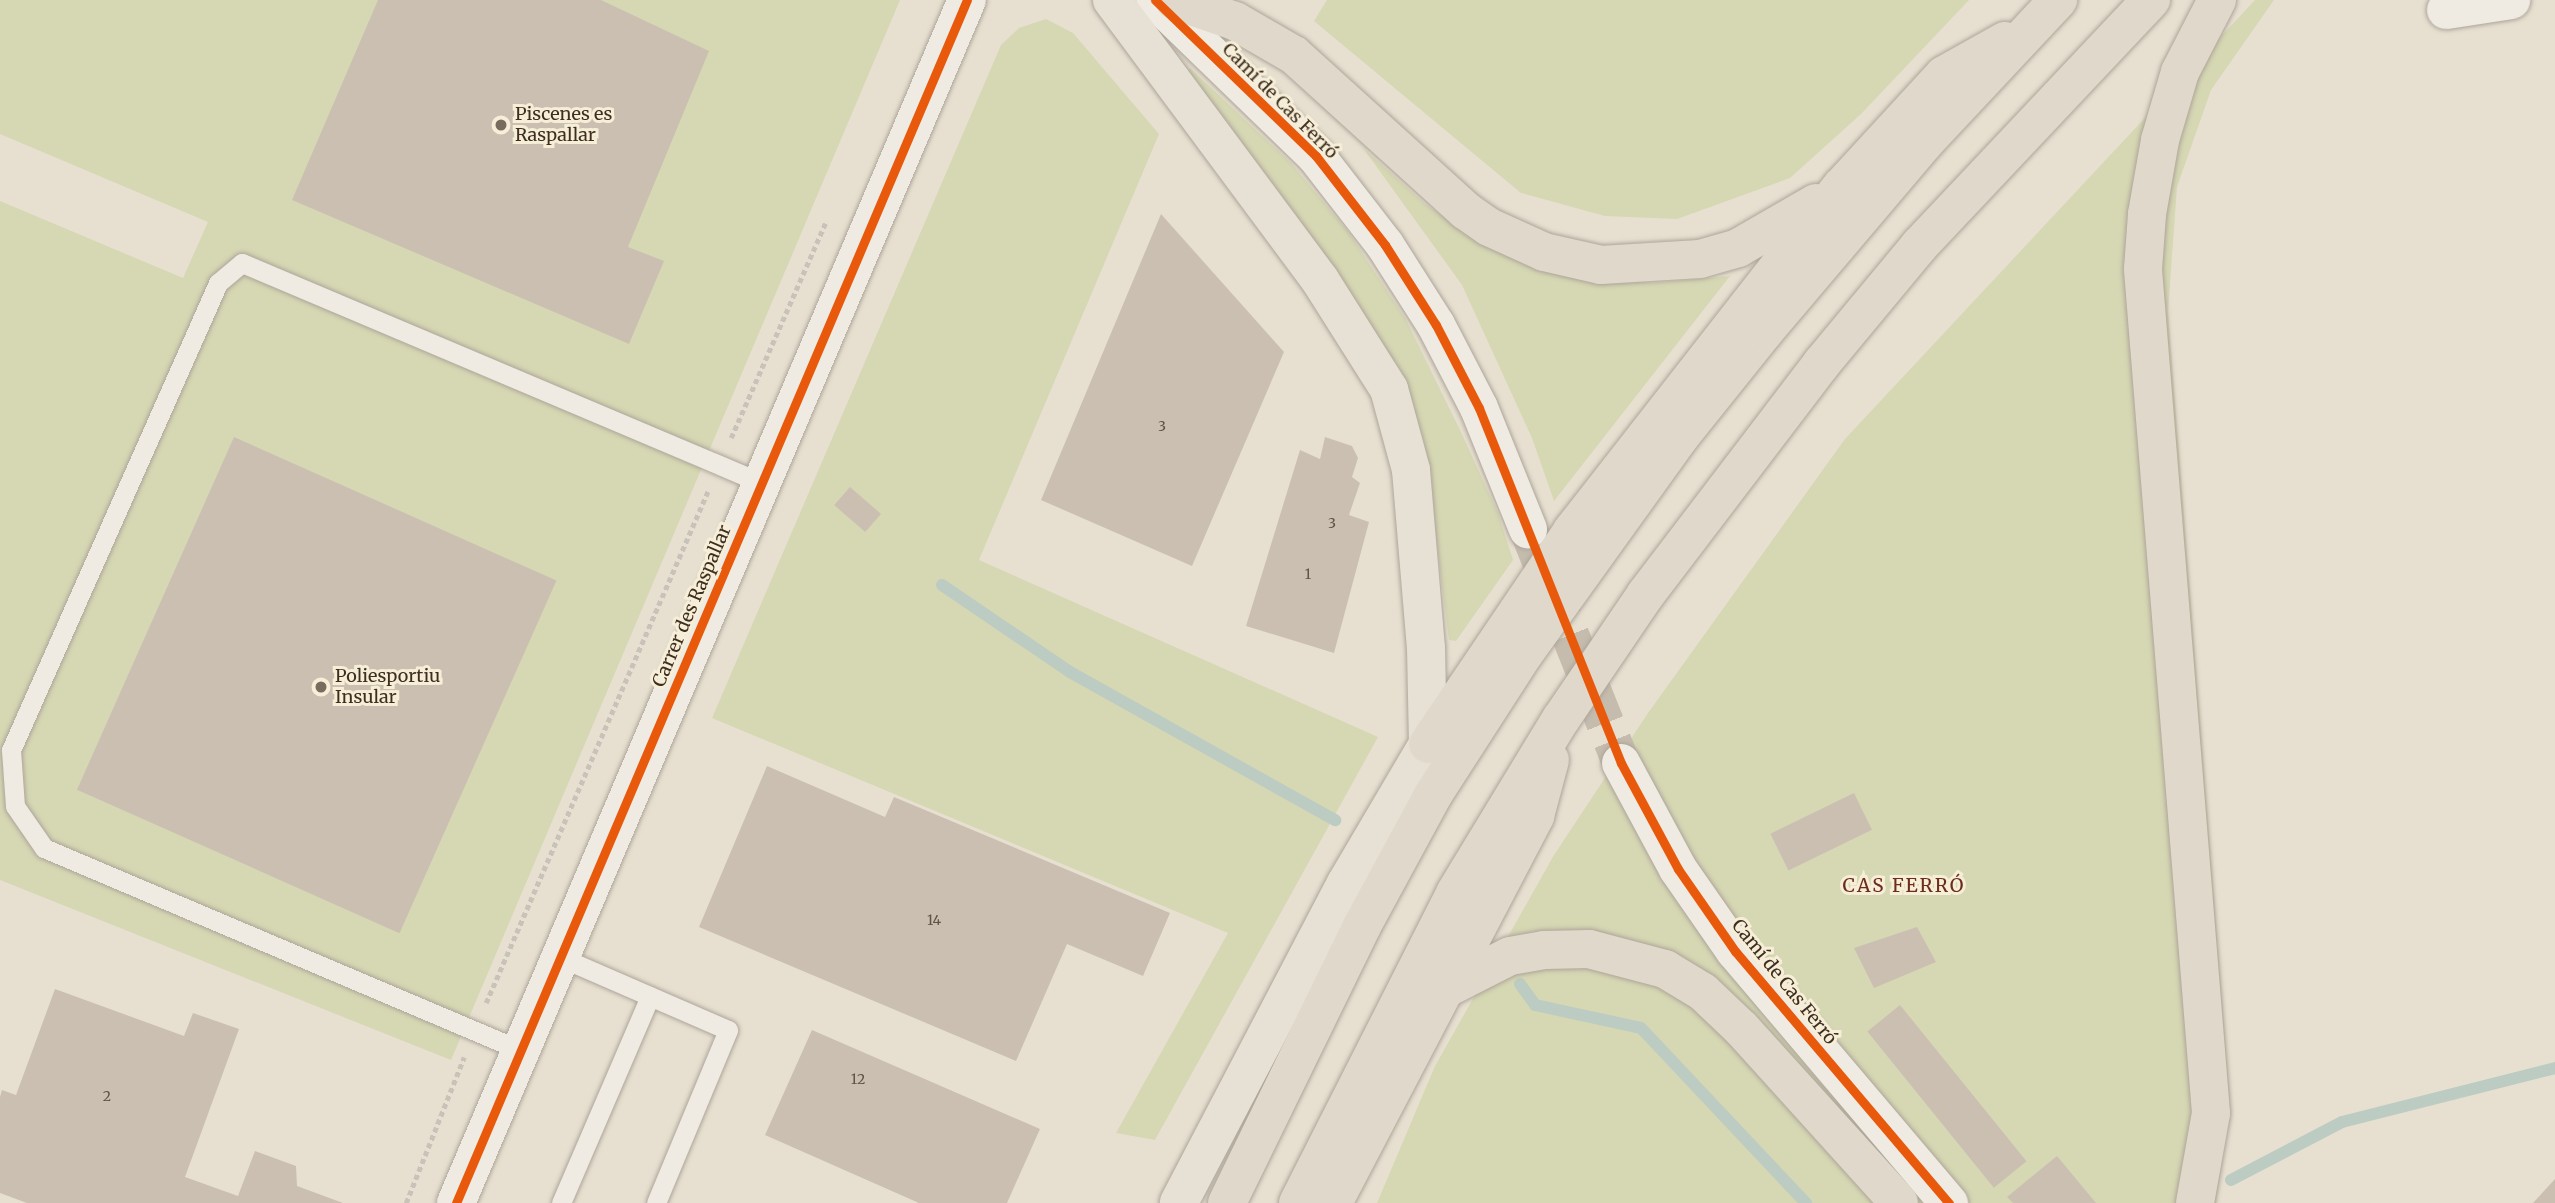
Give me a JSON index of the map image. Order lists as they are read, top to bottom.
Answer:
{
  "streets": {
    "street": ["Camí de Cas Ferró", "Carrer des Raspallar"]
  },
  "districts": ["CAS FERRÓ"],
  "places": ["Piscenes es Raspallar", "Poliesportiu Insular"],
  "house_numbers": [
    "3",
    "3",
    "1",
    "14",
    "12",
    "2"
  ]
}
